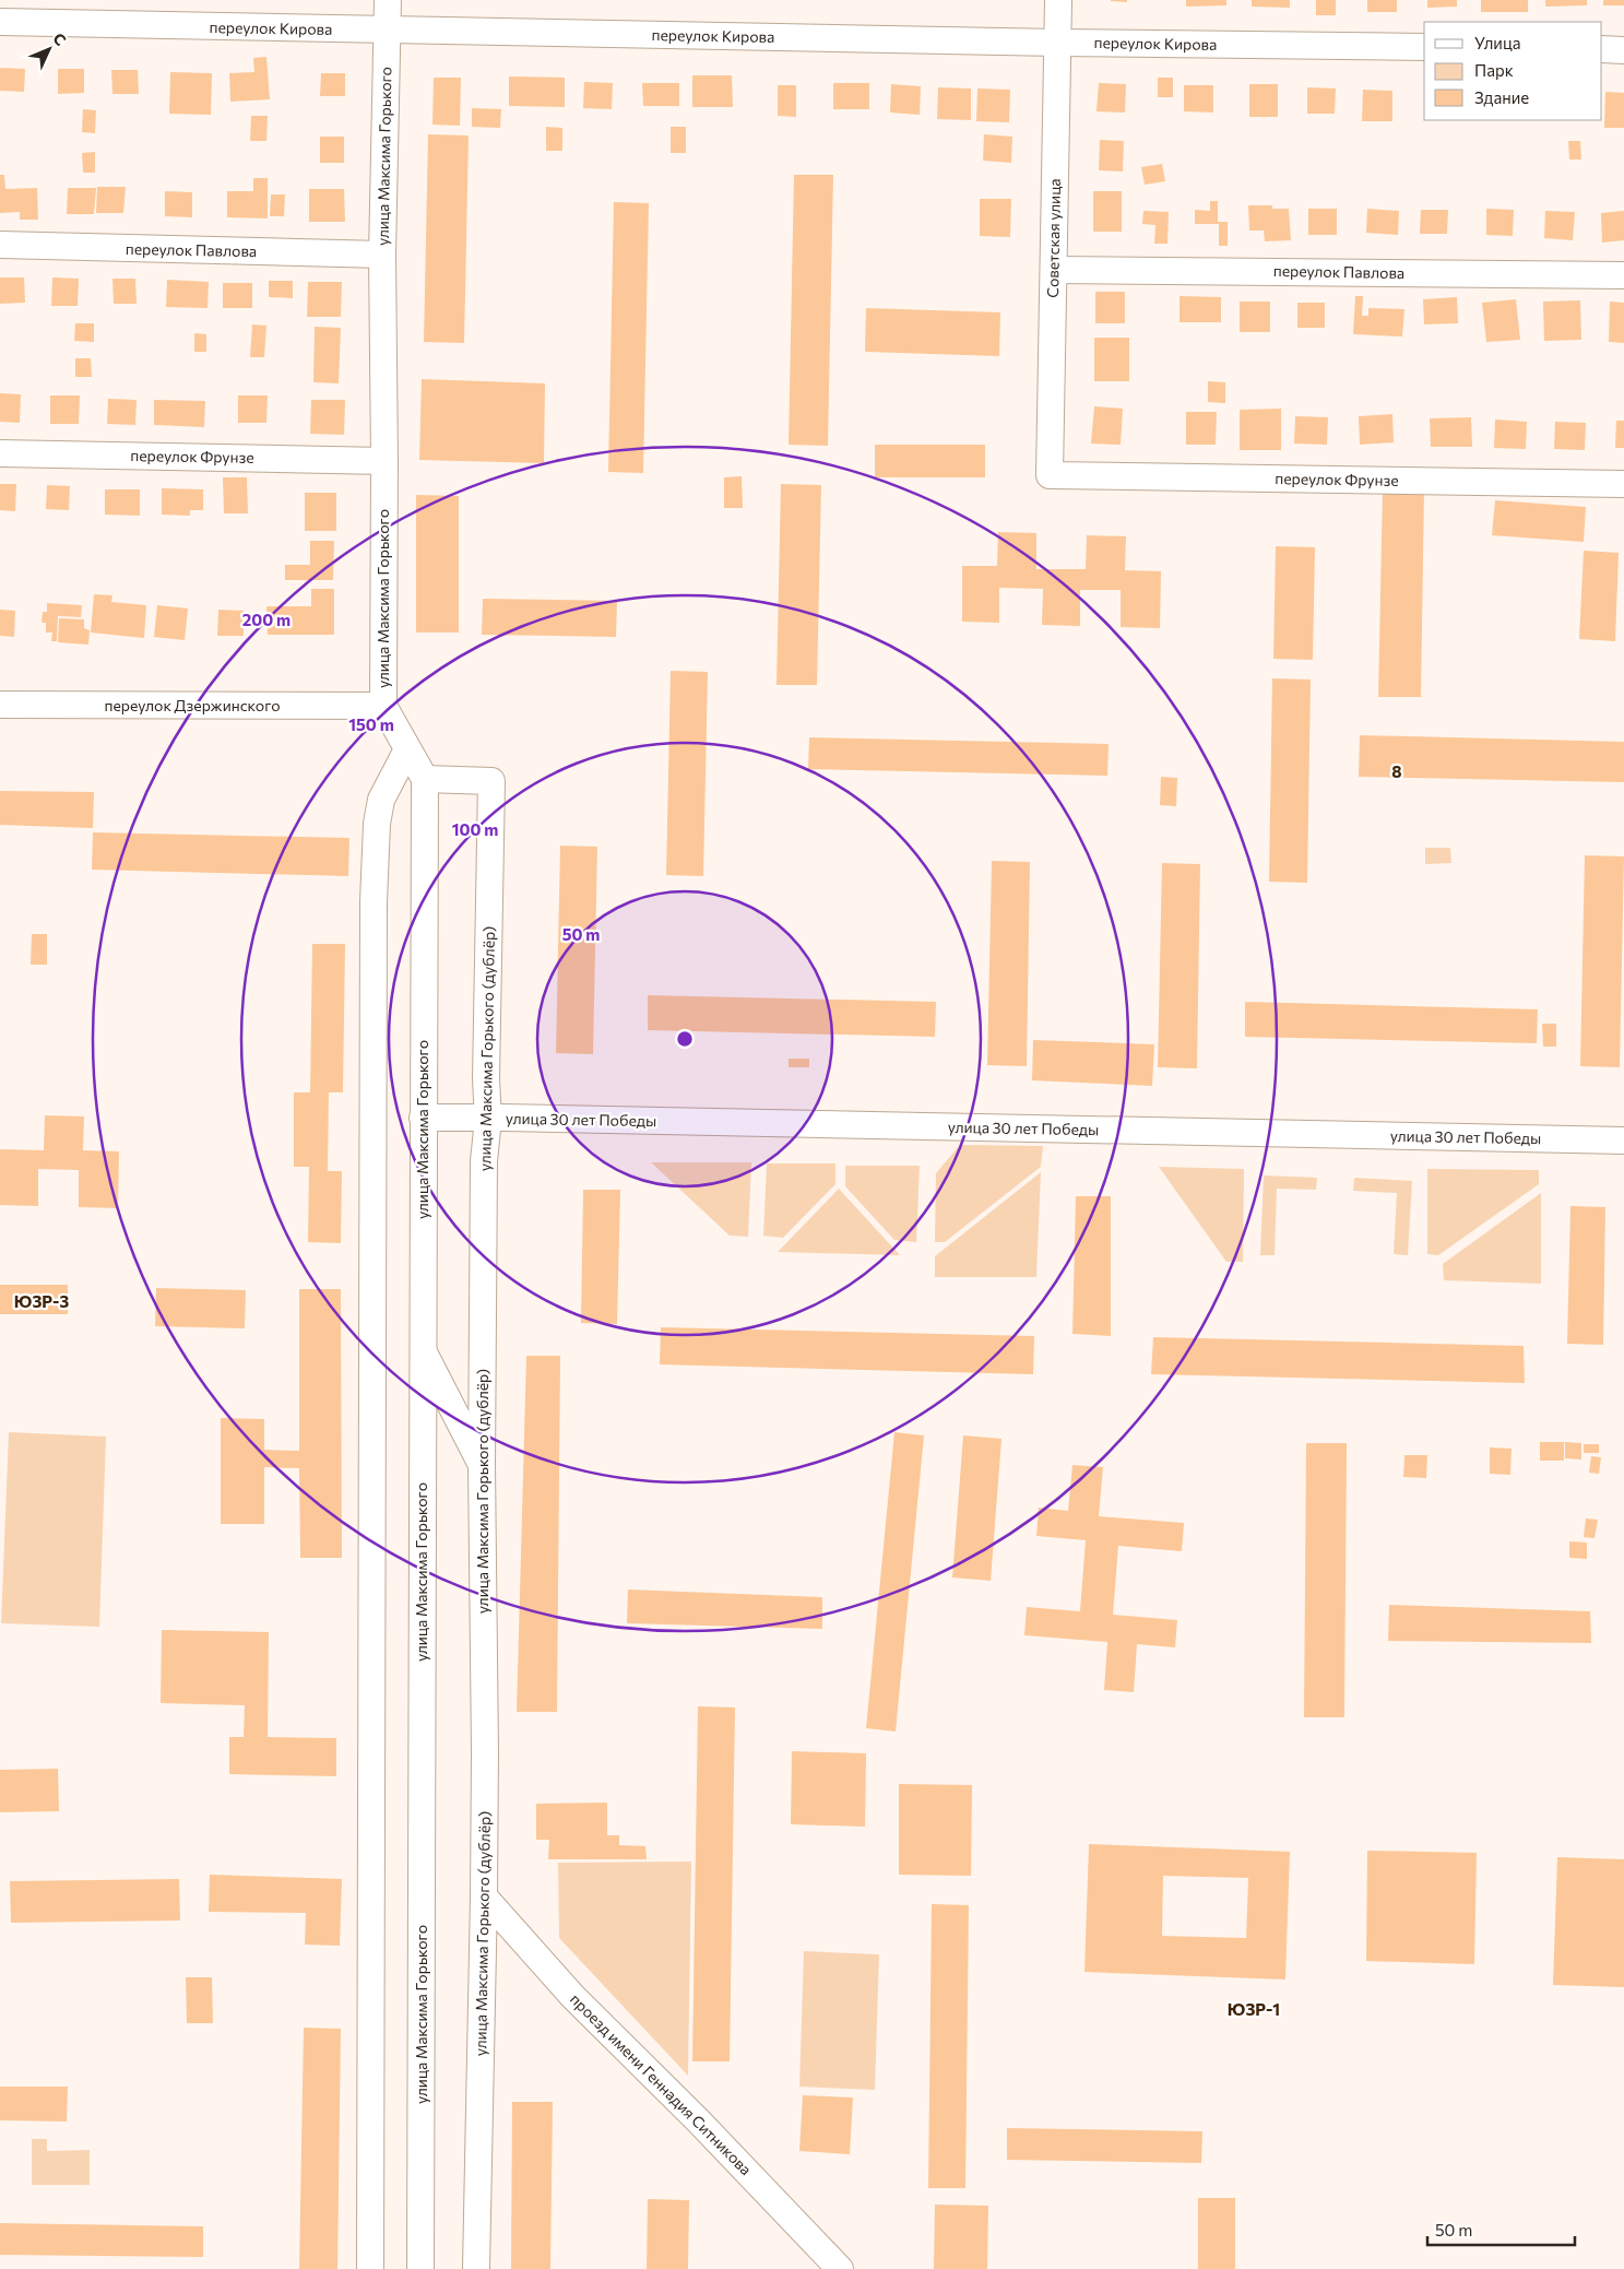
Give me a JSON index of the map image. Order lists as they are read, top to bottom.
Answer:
{
  "streets": {
    "street": [
      "переулок Кирова",
      "улица Максима Горького",
      "Советская улица",
      "переулок Павлова",
      "переулок Фрунзе",
      "переулок Дзержинского",
      "улица Максима Горького (дублёр)",
      "улица 30 лет Победы",
      "проезд имени Геннадия Ситникова"
    ]
  },
  "crossings": [
    ["переулок Кирова", "улица Максима Горького"],
    ["переулок Кирова", "Советская улица"],
    ["улица Максима Горького", "переулок Павлова"],
    ["улица Максима Горького", "переулок Фрунзе"],
    ["улица Максима Горького", "переулок Дзержинского"],
    ["улица Максима Горького", "улица Максима Горького (дублёр)"],
    ["улица Максима Горького", "улица 30 лет Победы"],
    ["Советская улица", "переулок Павлова"],
    ["Советская улица", "переулок Фрунзе"],
    ["улица Максима Горького (дублёр)", "улица 30 лет Победы"],
    ["улица Максима Горького (дублёр)", "проезд имени Геннадия Ситникова"]
  ],
  "districts": ["8", "ЮЗР-3", "ЮЗР-1"],
  "legend": ["Улица", "Парк", "Здание"],
  "scale_bar": "50 m",
  "north": "top right",
  "rings": [
    "200 m",
    "150 m",
    "100 m",
    "50 m"
  ]
}
